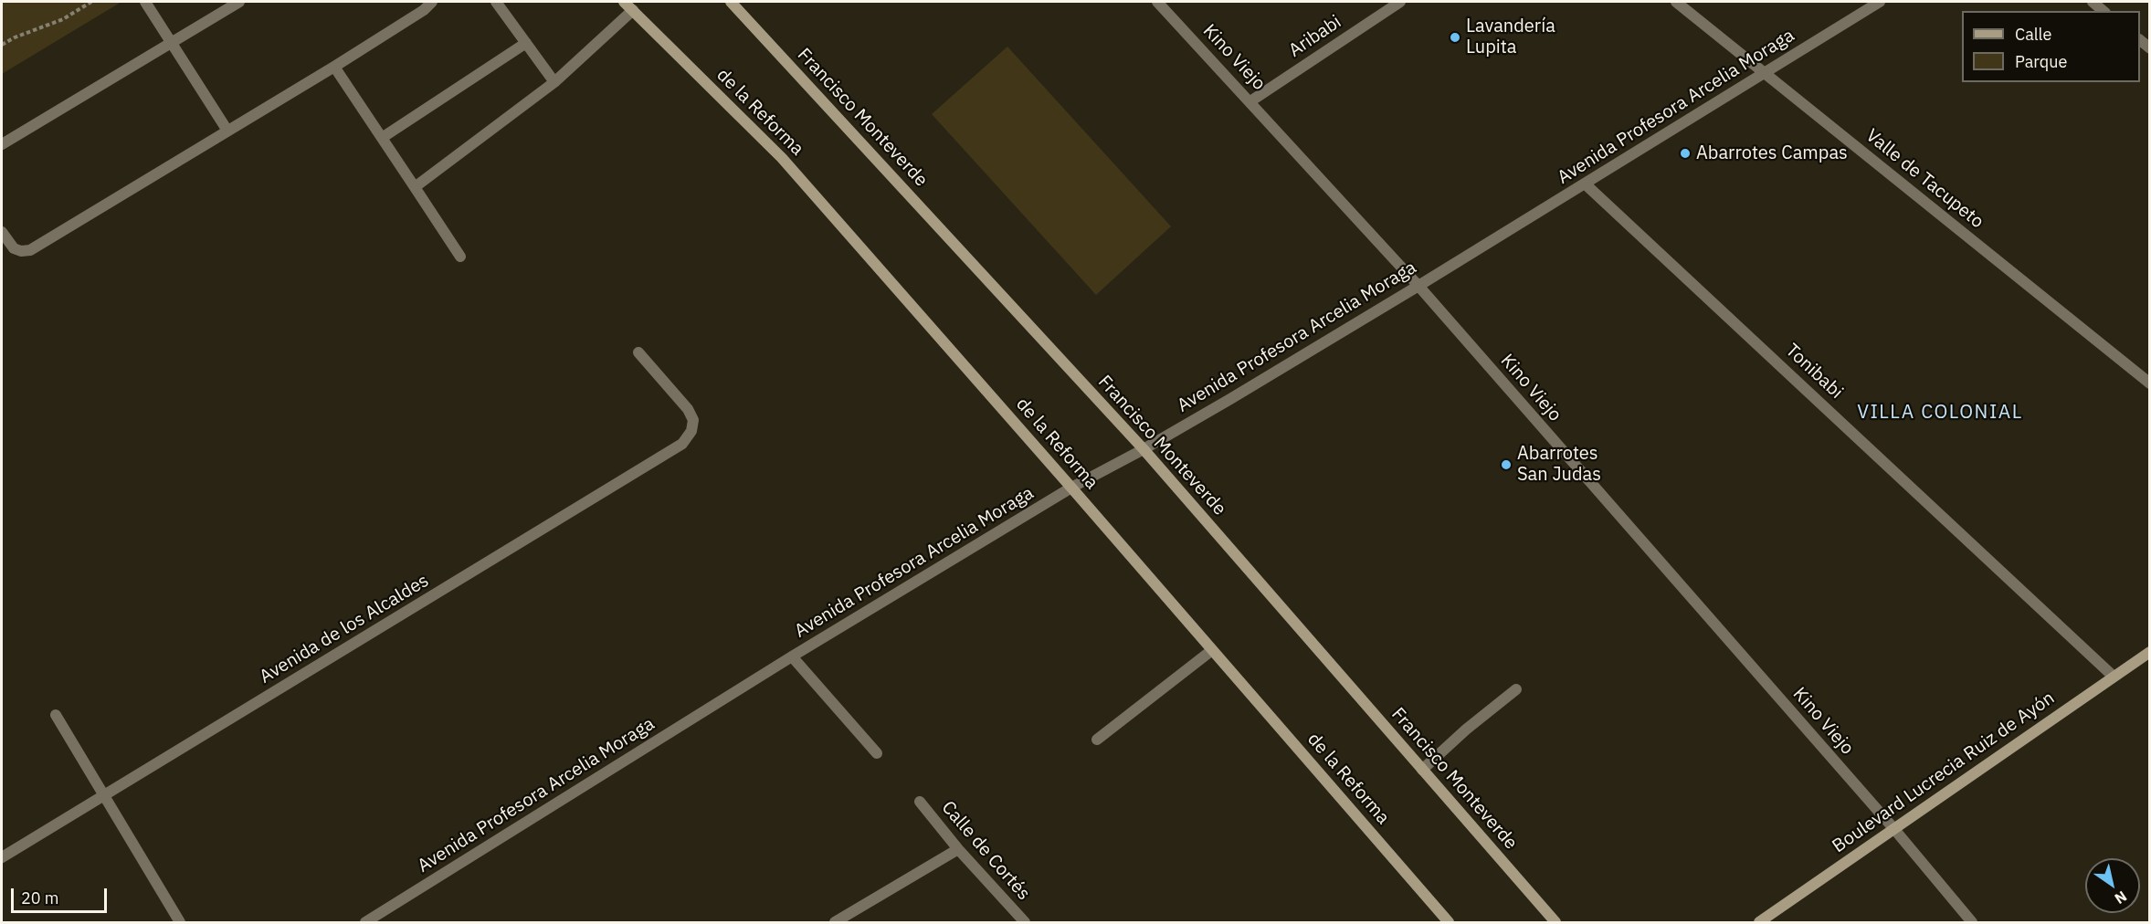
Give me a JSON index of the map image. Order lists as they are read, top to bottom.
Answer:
{
  "streets": {
    "street": [
      "Aribabi",
      "Kino Viejo",
      "Avenida Profesora Arcelia Moraga",
      "de la Reforma",
      "Francisco Monteverde",
      "Valle de Tacupeto",
      "Tonibabi",
      "Avenida de los Alcaldes",
      "Boulevard Lucrecia Ruiz de Ayón",
      "Calle de Cortés"
    ]
  },
  "crossings": [
    ["Aribabi", "Kino Viejo"],
    ["Kino Viejo", "Avenida Profesora Arcelia Moraga"],
    ["Kino Viejo", "Boulevard Lucrecia Ruiz de Ayón"],
    ["Avenida Profesora Arcelia Moraga", "de la Reforma"],
    ["Avenida Profesora Arcelia Moraga", "Francisco Monteverde"],
    ["Avenida Profesora Arcelia Moraga", "Valle de Tacupeto"],
    ["Avenida Profesora Arcelia Moraga", "Tonibabi"],
    ["Tonibabi", "Boulevard Lucrecia Ruiz de Ayón"]
  ],
  "districts": ["VILLA COLONIAL"],
  "places": ["Lavandería Lupita", "Abarrotes Campas", "Abarrotes San Judas"],
  "legend": ["Calle", "Parque"],
  "scale_bar": "20 m",
  "north": "bottom right"
}
